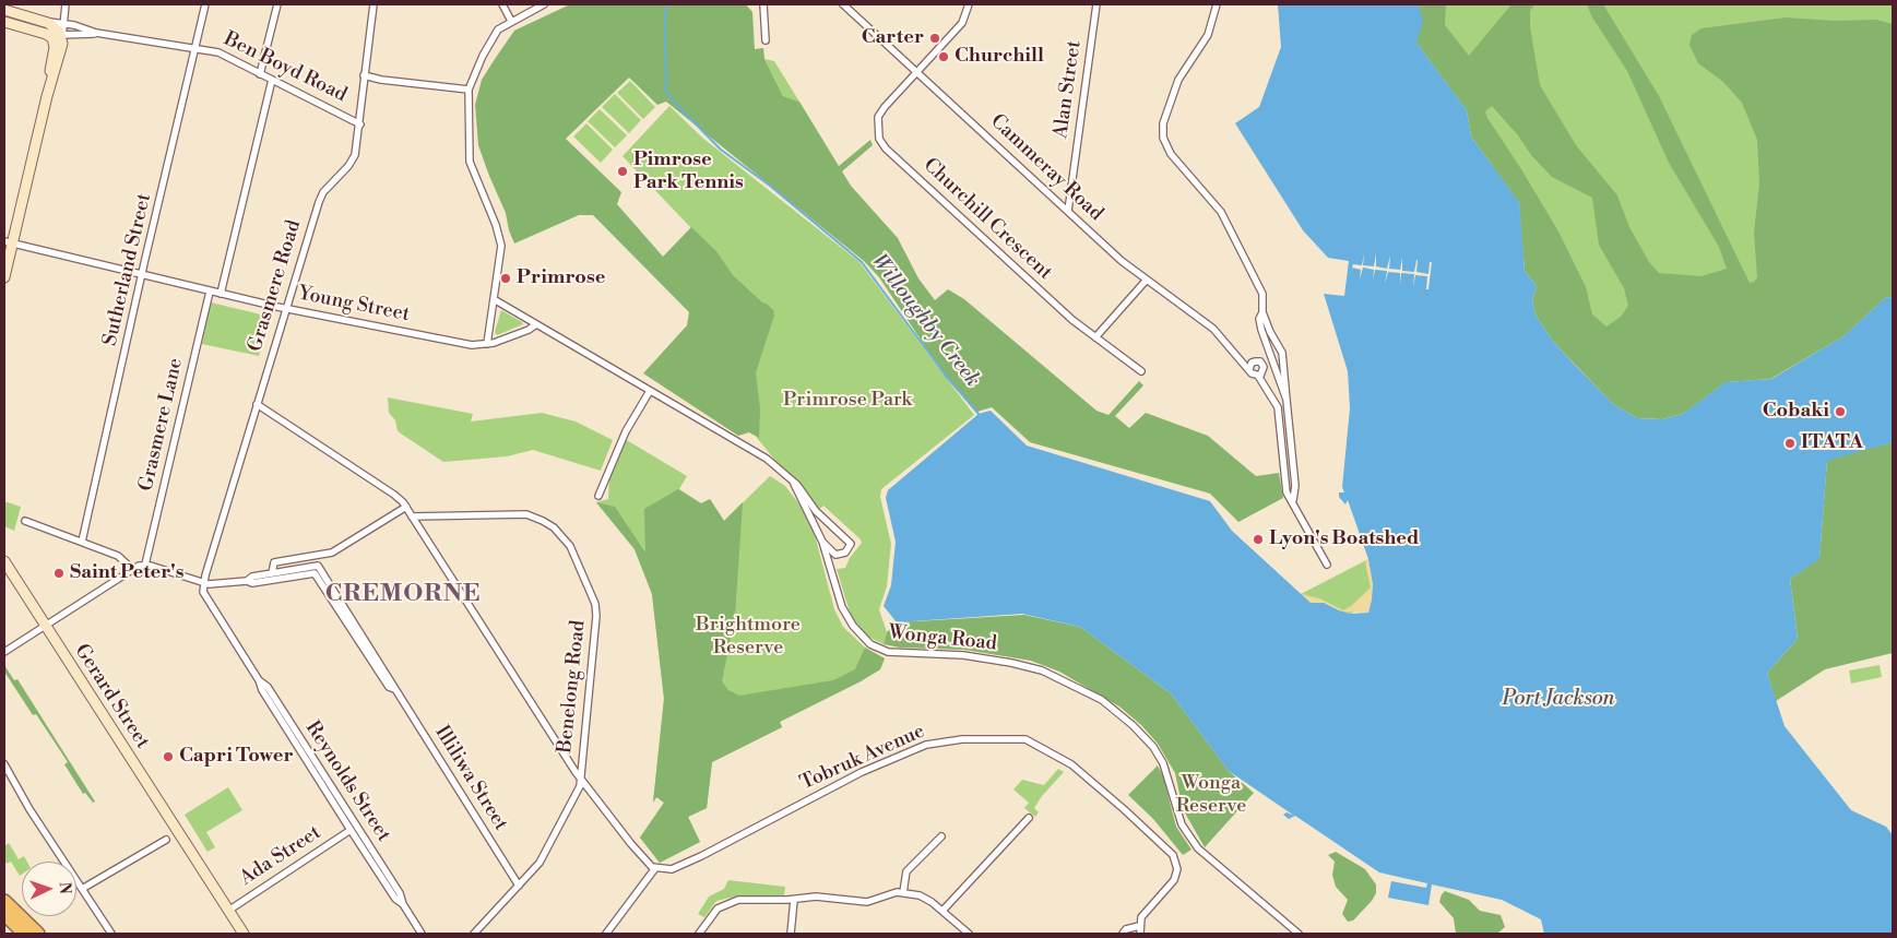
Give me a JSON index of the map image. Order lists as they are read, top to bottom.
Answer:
{
  "streets": {
    "main road": ["Ben Boyd Road", "Gerard Street"],
    "street": [
      "Alan Street",
      "Cammeray Road",
      "Churchill Crescent",
      "Sutherland Street",
      "Grasmere Road",
      "Young Street",
      "Grasmere Lane",
      "Wonga Road",
      "Benelong Road",
      "Tobruk Avenue",
      "Illiliwa Street",
      "Reynolds Street",
      "Ada Street"
    ]
  },
  "crossings": [
    ["Ben Boyd Road", "Sutherland Street"],
    ["Ben Boyd Road", "Grasmere Road"],
    ["Alan Street", "Cammeray Road"],
    ["Cammeray Road", "Churchill Crescent"],
    ["Sutherland Street", "Young Street"],
    ["Grasmere Road", "Young Street"],
    ["Grasmere Road", "Illiliwa Street"],
    ["Grasmere Road", "Reynolds Street"],
    ["Young Street", "Grasmere Lane"],
    ["Benelong Road", "Illiliwa Street"],
    ["Gerard Street", "Ada Street"],
    ["Illiliwa Street", "Reynolds Street"],
    ["Reynolds Street", "Ada Street"]
  ],
  "districts": ["CREMORNE"],
  "water": ["Willoughby Creek", "Port Jackson"],
  "parks": ["Primrose Park", "Brightmore Reserve", "Wonga Reserve"],
  "places": [
    "Carter",
    "Churchill",
    "Pimrose Park Tennis",
    "Primrose",
    "Cobaki",
    "ITATA",
    "Lyon's Boatshed",
    "Saint Peter's",
    "Capri Tower"
  ],
  "north": "right"
}
